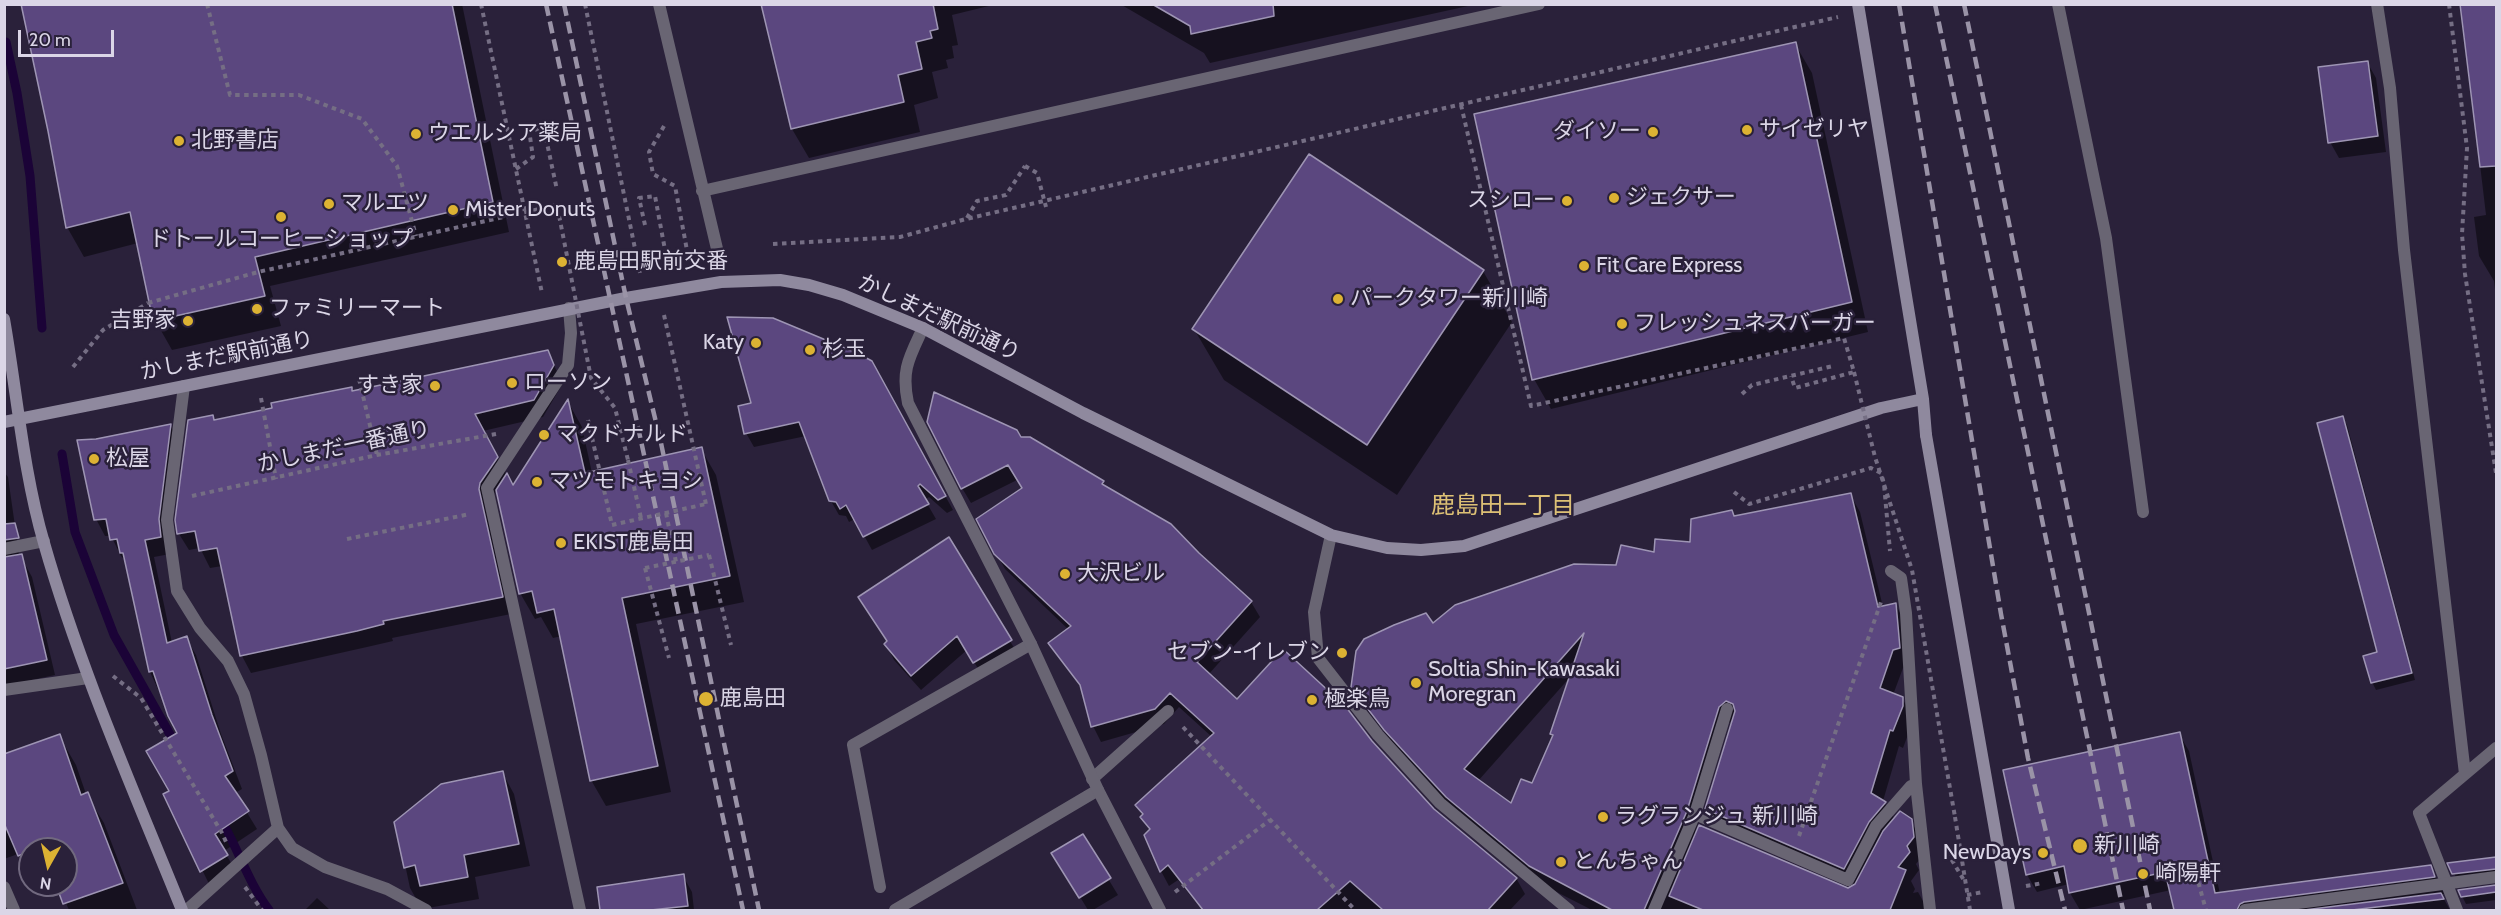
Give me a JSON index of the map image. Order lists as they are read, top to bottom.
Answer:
{
  "streets": {
    "street": ["かしまだ駅前通り"],
    "path": ["かしまだ一番通り"]
  },
  "districts": ["鹿島田一丁目"],
  "places": [
    "サイゼリヤ",
    "ダイソー",
    "ウエルシア薬局",
    "北野書店",
    "ジェクサー",
    "スシロー",
    "マルエツ",
    "Mister Donuts",
    "ドトールコーヒーショップ",
    "鹿島田駅前交番",
    "Fit Care Express",
    "パークタワー新川崎",
    "ファミリーマート",
    "吉野家",
    "フレッシュネスバーガー",
    "Katy",
    "杉玉",
    "ローソン",
    "すき家",
    "マクドナルド",
    "松屋",
    "マツモトキヨシ",
    "EKIST鹿島田",
    "大沢ビル",
    "セブン-イレブン",
    "Soltia Shin-Kawasaki Moregran",
    "鹿島田",
    "極楽鳥",
    "ラグランジュ 新川崎",
    "新川崎",
    "NewDays",
    "とんちゃん",
    "崎陽軒"
  ],
  "scale_bar": "20 m",
  "north": "bottom"
}
